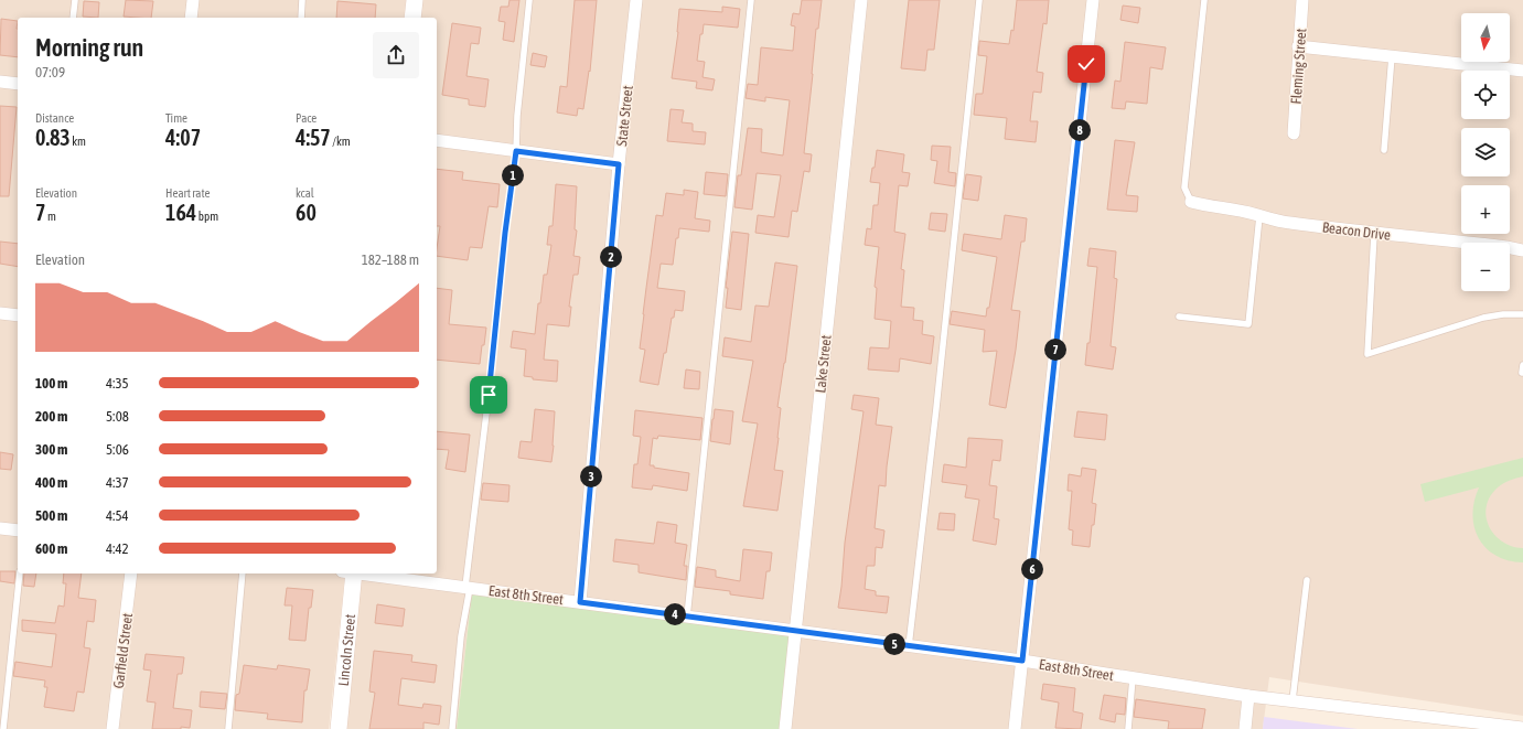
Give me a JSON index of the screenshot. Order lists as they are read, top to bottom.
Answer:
{
  "streets": {
    "main road": ["Lincoln Street"],
    "street": [
      "Fleming Street",
      "State Street",
      "Beacon Drive",
      "Lake Street",
      "East 8th Street",
      "Garfield Street"
    ]
  },
  "crossings": [
    ["State Street", "East 8th Street"],
    ["Lake Street", "East 8th Street"]
  ],
  "north": "bottom",
  "page": {
    "map_buttons": ["+", "−"],
    "heading": ["Morning run", "07:09"],
    "stats": [
      ["Distance", "0.83 km"],
      ["Time", "4:07"],
      ["Pace", "4:57 /km"],
      ["Elevation", "7 m"],
      ["Heart rate", "164 bpm"],
      ["kcal", "60"]
    ],
    "pins": [
      "8",
      "1",
      "2",
      "7",
      "3",
      "6",
      "4",
      "5"
    ],
    "chart": ["Elevation", "182–188 m"],
    "list": [
      {
        "name": "100 m",
        "note": "4:35"
      },
      {
        "name": "200 m",
        "note": "5:08"
      },
      {
        "name": "300 m",
        "note": "5:06"
      },
      {
        "name": "400 m",
        "note": "4:37"
      },
      {
        "name": "500 m",
        "note": "4:54"
      },
      {
        "name": "600 m",
        "note": "4:42"
      }
    ]
  }
}
